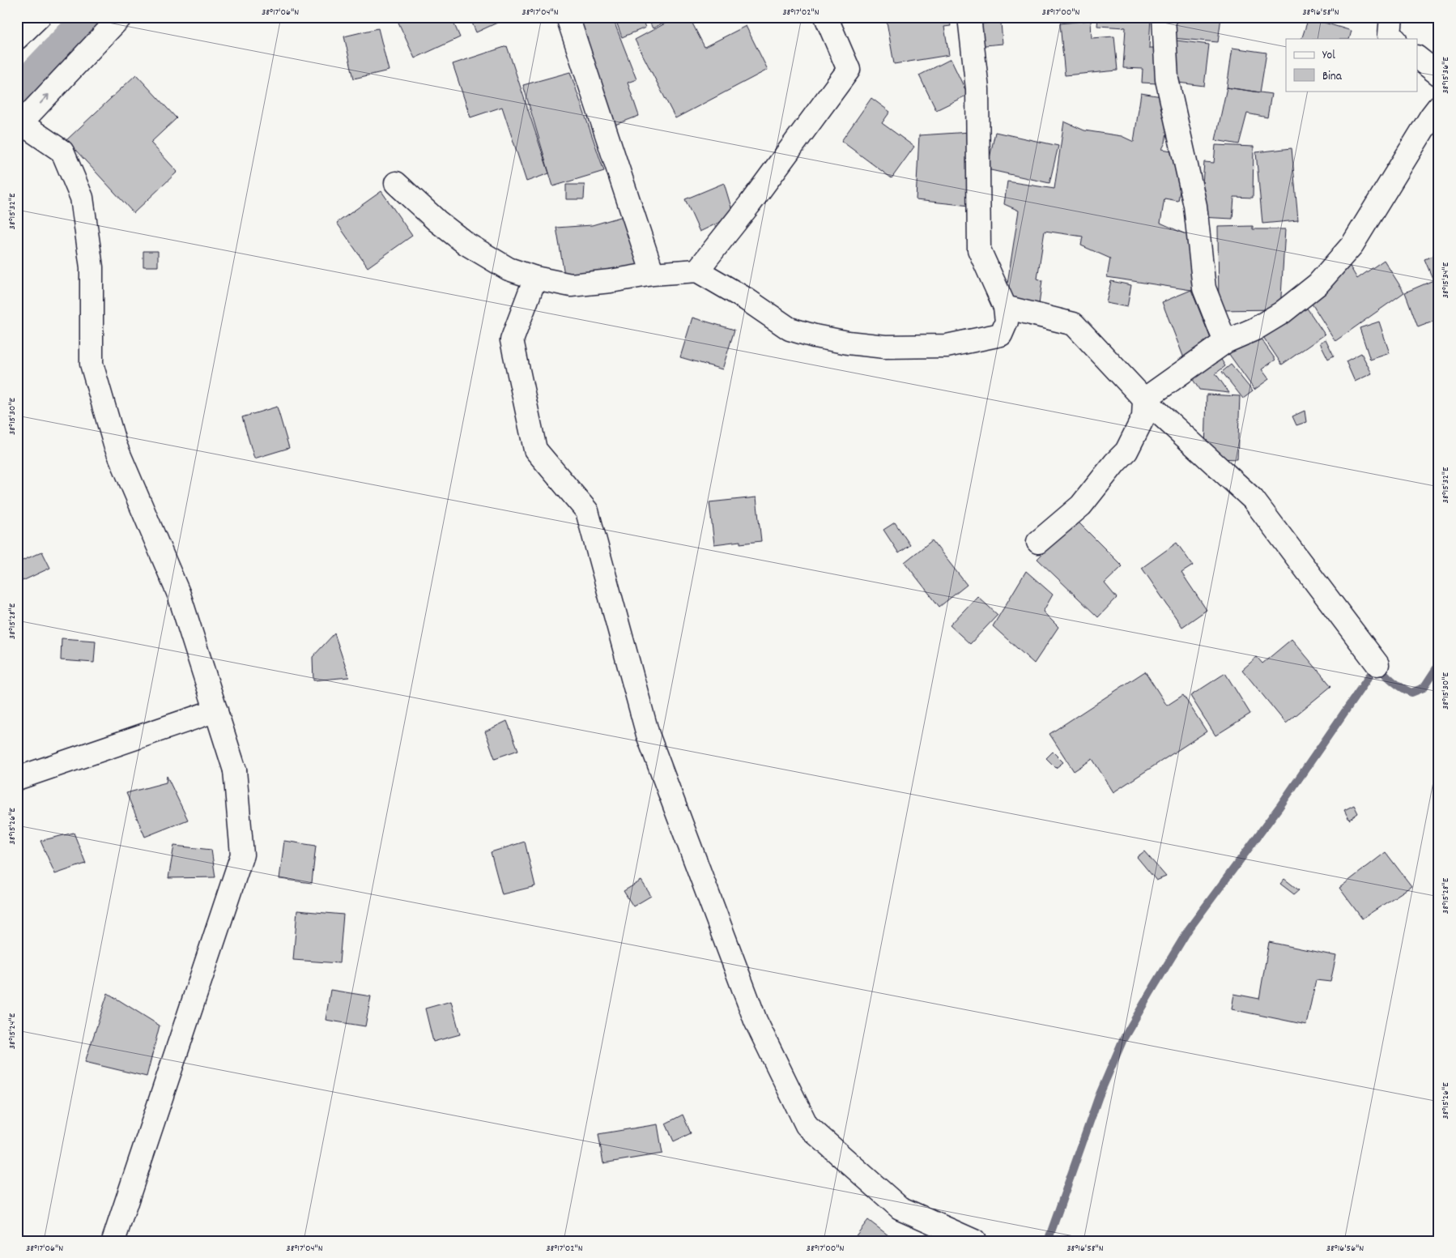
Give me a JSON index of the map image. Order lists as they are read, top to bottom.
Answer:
{
  "legend": ["Yol", "Bina"],
  "coordinates": [
    "38°17'06\"N",
    "38°17'04\"N",
    "38°17'02\"N",
    "38°17'00\"N",
    "38°16'58\"N",
    "38°15'36\"E",
    "38°15'32\"E",
    "38°15'34\"E",
    "38°15'30\"E",
    "38°15'28\"E",
    "38°15'26\"E",
    "38°15'24\"E",
    "38°16'56\"N"
  ]
}
